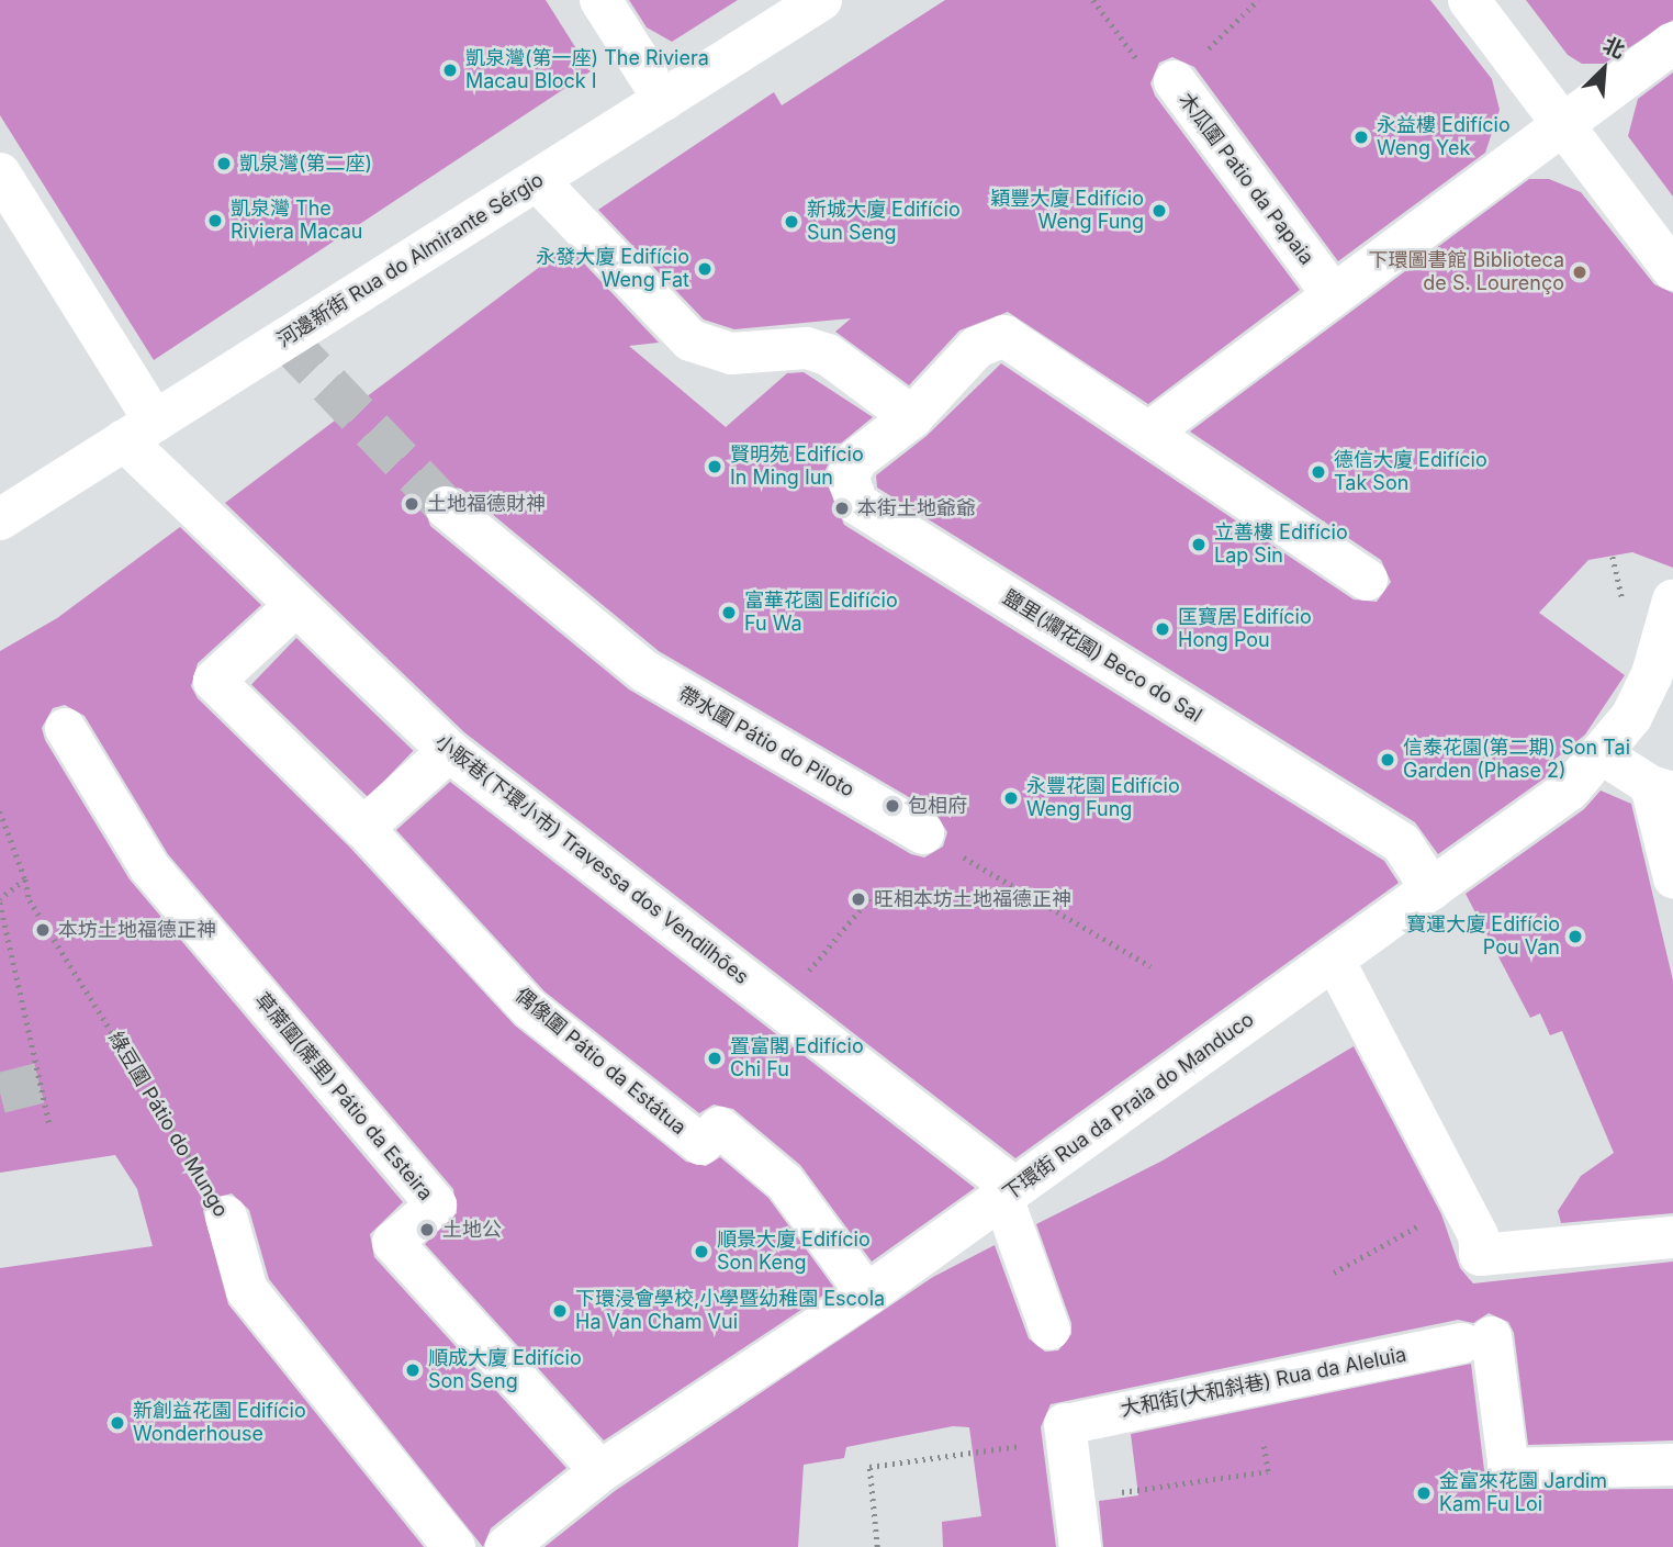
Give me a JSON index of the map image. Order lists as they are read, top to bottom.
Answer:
{
  "streets": {
    "street": [
      "木瓜圍 Patio da Papaia",
      "河邊新街 Rua do Almirante Sérgio",
      "鹽里(爛花園) Beco do Sal",
      "帶水圍 Pátio do Piloto",
      "小販巷(下環小市) Travessa dos Vendilhões",
      "偶像圍 Pátio da Estátua",
      "草蓆圍(蓆里) Pátio da Esteira",
      "下環街 Rua da Praia do Manduco",
      "綠豆圍 Pátio do Mungo",
      "大和街(大和斜巷) Rua da Aleluia"
    ]
  },
  "crossings": [
    ["河邊新街 Rua do Almirante Sérgio", "小販巷(下環小市) Travessa dos Vendilhões"],
    ["鹽里(爛花園) Beco do Sal", "下環街 Rua da Praia do Manduco"],
    ["小販巷(下環小市) Travessa dos Vendilhões", "下環街 Rua da Praia do Manduco"],
    ["偶像圍 Pátio da Estátua", "下環街 Rua da Praia do Manduco"],
    ["草蓆圍(蓆里) Pátio da Esteira", "下環街 Rua da Praia do Manduco"]
  ],
  "places": [
    "凱泉灣(第一座) The Riviera Macau Block I",
    "永益樓 Edifício Weng Yek",
    "凱泉灣(第二座)",
    "穎豐大廈 Edifício Weng Fung",
    "凱泉灣 The Riviera Macau",
    "新城大廈 Edifício Sun Seng",
    "永發大廈 Edifício Weng Fat",
    "下環圖書館 Biblioteca de S. Lourenço",
    "賢明苑 Edifício In Ming Iun",
    "德信大廈 Edifício Tak Son",
    "土地福德財神",
    "本街土地爺爺",
    "立善樓 Edifício Lap Sin",
    "富華花園 Edifício Fu Wa",
    "匡寶居 Edifício Hong Pou",
    "信泰花園(第二期) Son Tai Garden (Phase 2)",
    "永豐花園 Edifício Weng Fung",
    "包相府",
    "旺相本坊土地福德正神",
    "本坊土地福德正神",
    "寶運大廈 Edifício Pou Van",
    "置富閣 Edifício Chi Fu",
    "土地公",
    "順景大廈 Edifício Son Keng",
    "下環浸會學校,小學暨幼稚園 Escola Ha Van Cham Vui",
    "順成大廈 Edifício Son Seng",
    "新創益花園 Edifício Wonderhouse",
    "金富來花園 Jardim Kam Fu Loi"
  ],
  "north": "top right"
}
